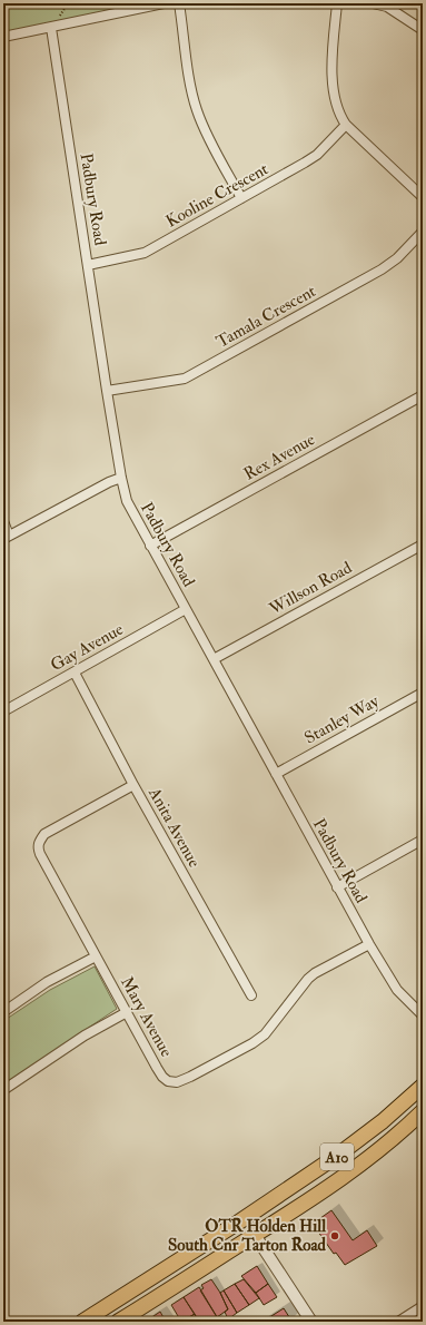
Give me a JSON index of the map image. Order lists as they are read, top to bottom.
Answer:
{
  "streets": {
    "highway": ["A10"],
    "street": [
      "Kooline Crescent",
      "Padbury Road",
      "Tamala Crescent",
      "Rex Avenue",
      "Willson Road",
      "Gay Avenue",
      "Stanley Way",
      "Anita Avenue",
      "Mary Avenue"
    ]
  },
  "crossings": [
    ["Kooline Crescent", "Padbury Road"],
    ["Padbury Road", "Tamala Crescent"],
    ["Padbury Road", "Rex Avenue"],
    ["Padbury Road", "Willson Road"],
    ["Padbury Road", "Gay Avenue"],
    ["Padbury Road", "Stanley Way"],
    ["Padbury Road", "Mary Avenue"],
    ["Gay Avenue", "Anita Avenue"],
    ["Anita Avenue", "Mary Avenue"]
  ],
  "places": ["OTR Holden Hill South Cnr Tarton Road"]
}
